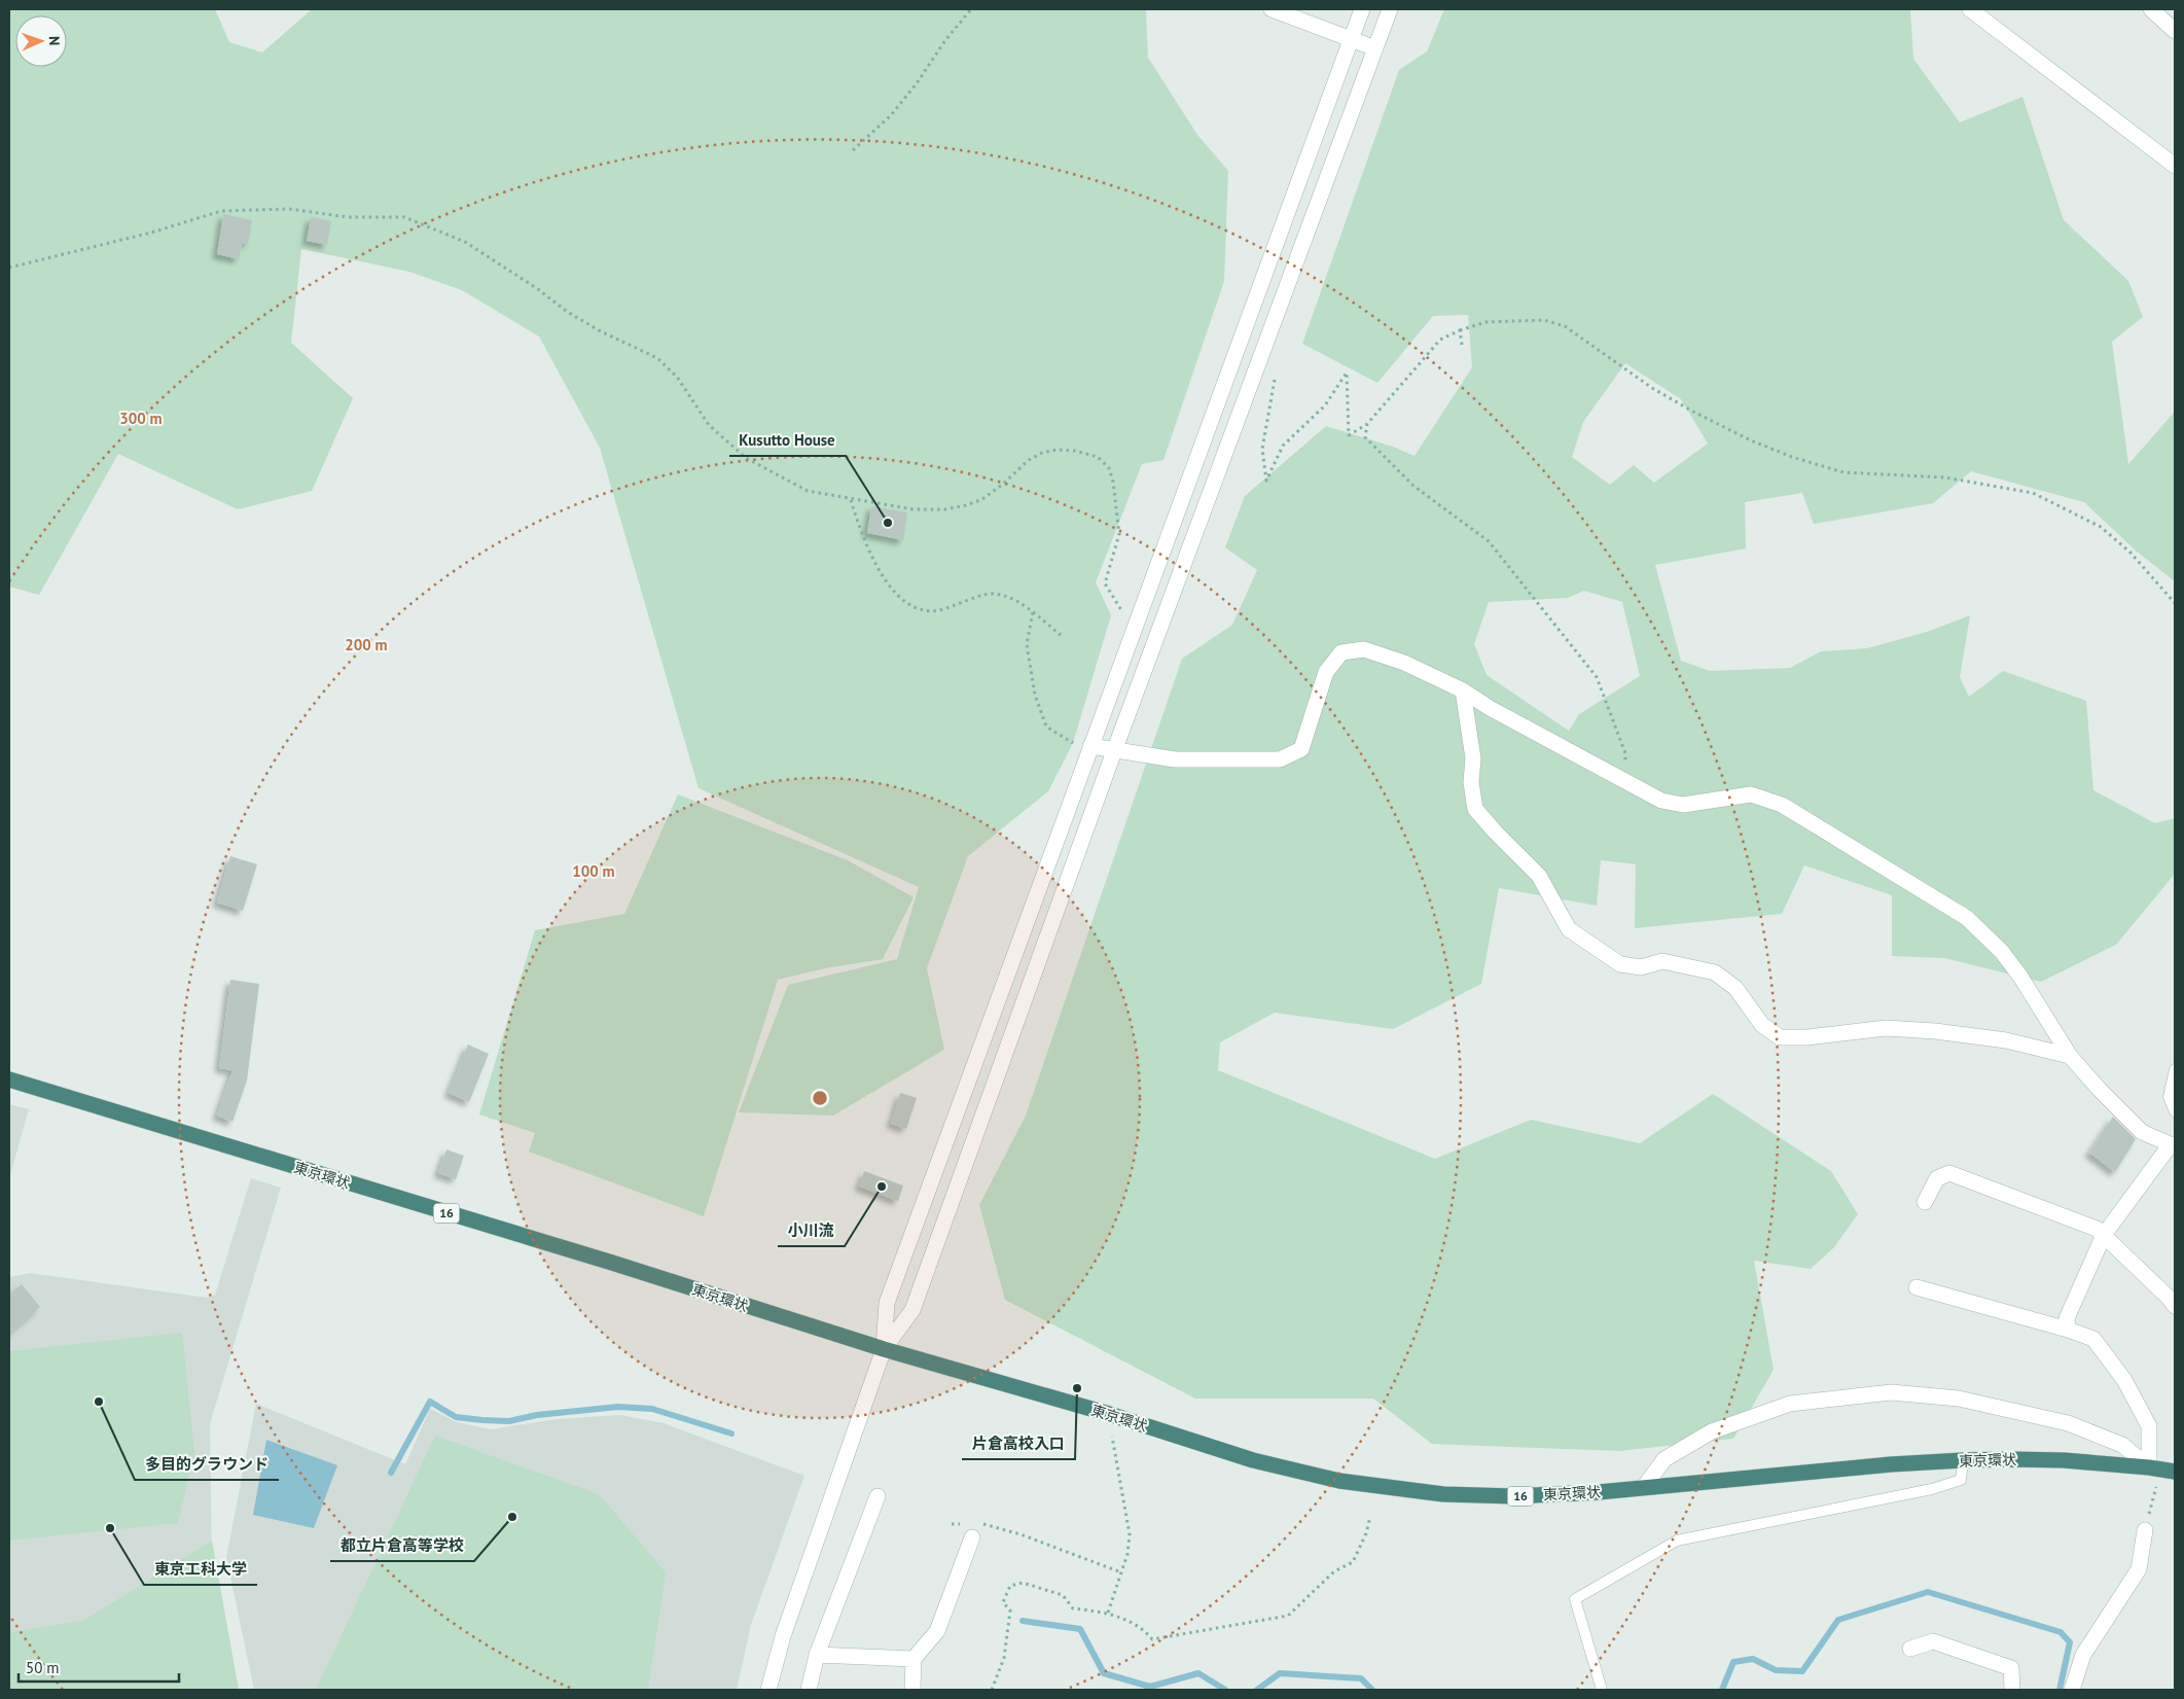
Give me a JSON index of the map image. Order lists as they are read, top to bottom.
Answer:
{
  "streets": {
    "highway": ["東京環状", "16"]
  },
  "places": [
    "Kusutto House",
    "小川流",
    "片倉高校入口",
    "多目的グラウンド",
    "都立片倉高等学校",
    "東京工科大学"
  ],
  "scale_bar": "50 m",
  "north": "right",
  "rings": ["300 m", "200 m", "100 m"]
}
